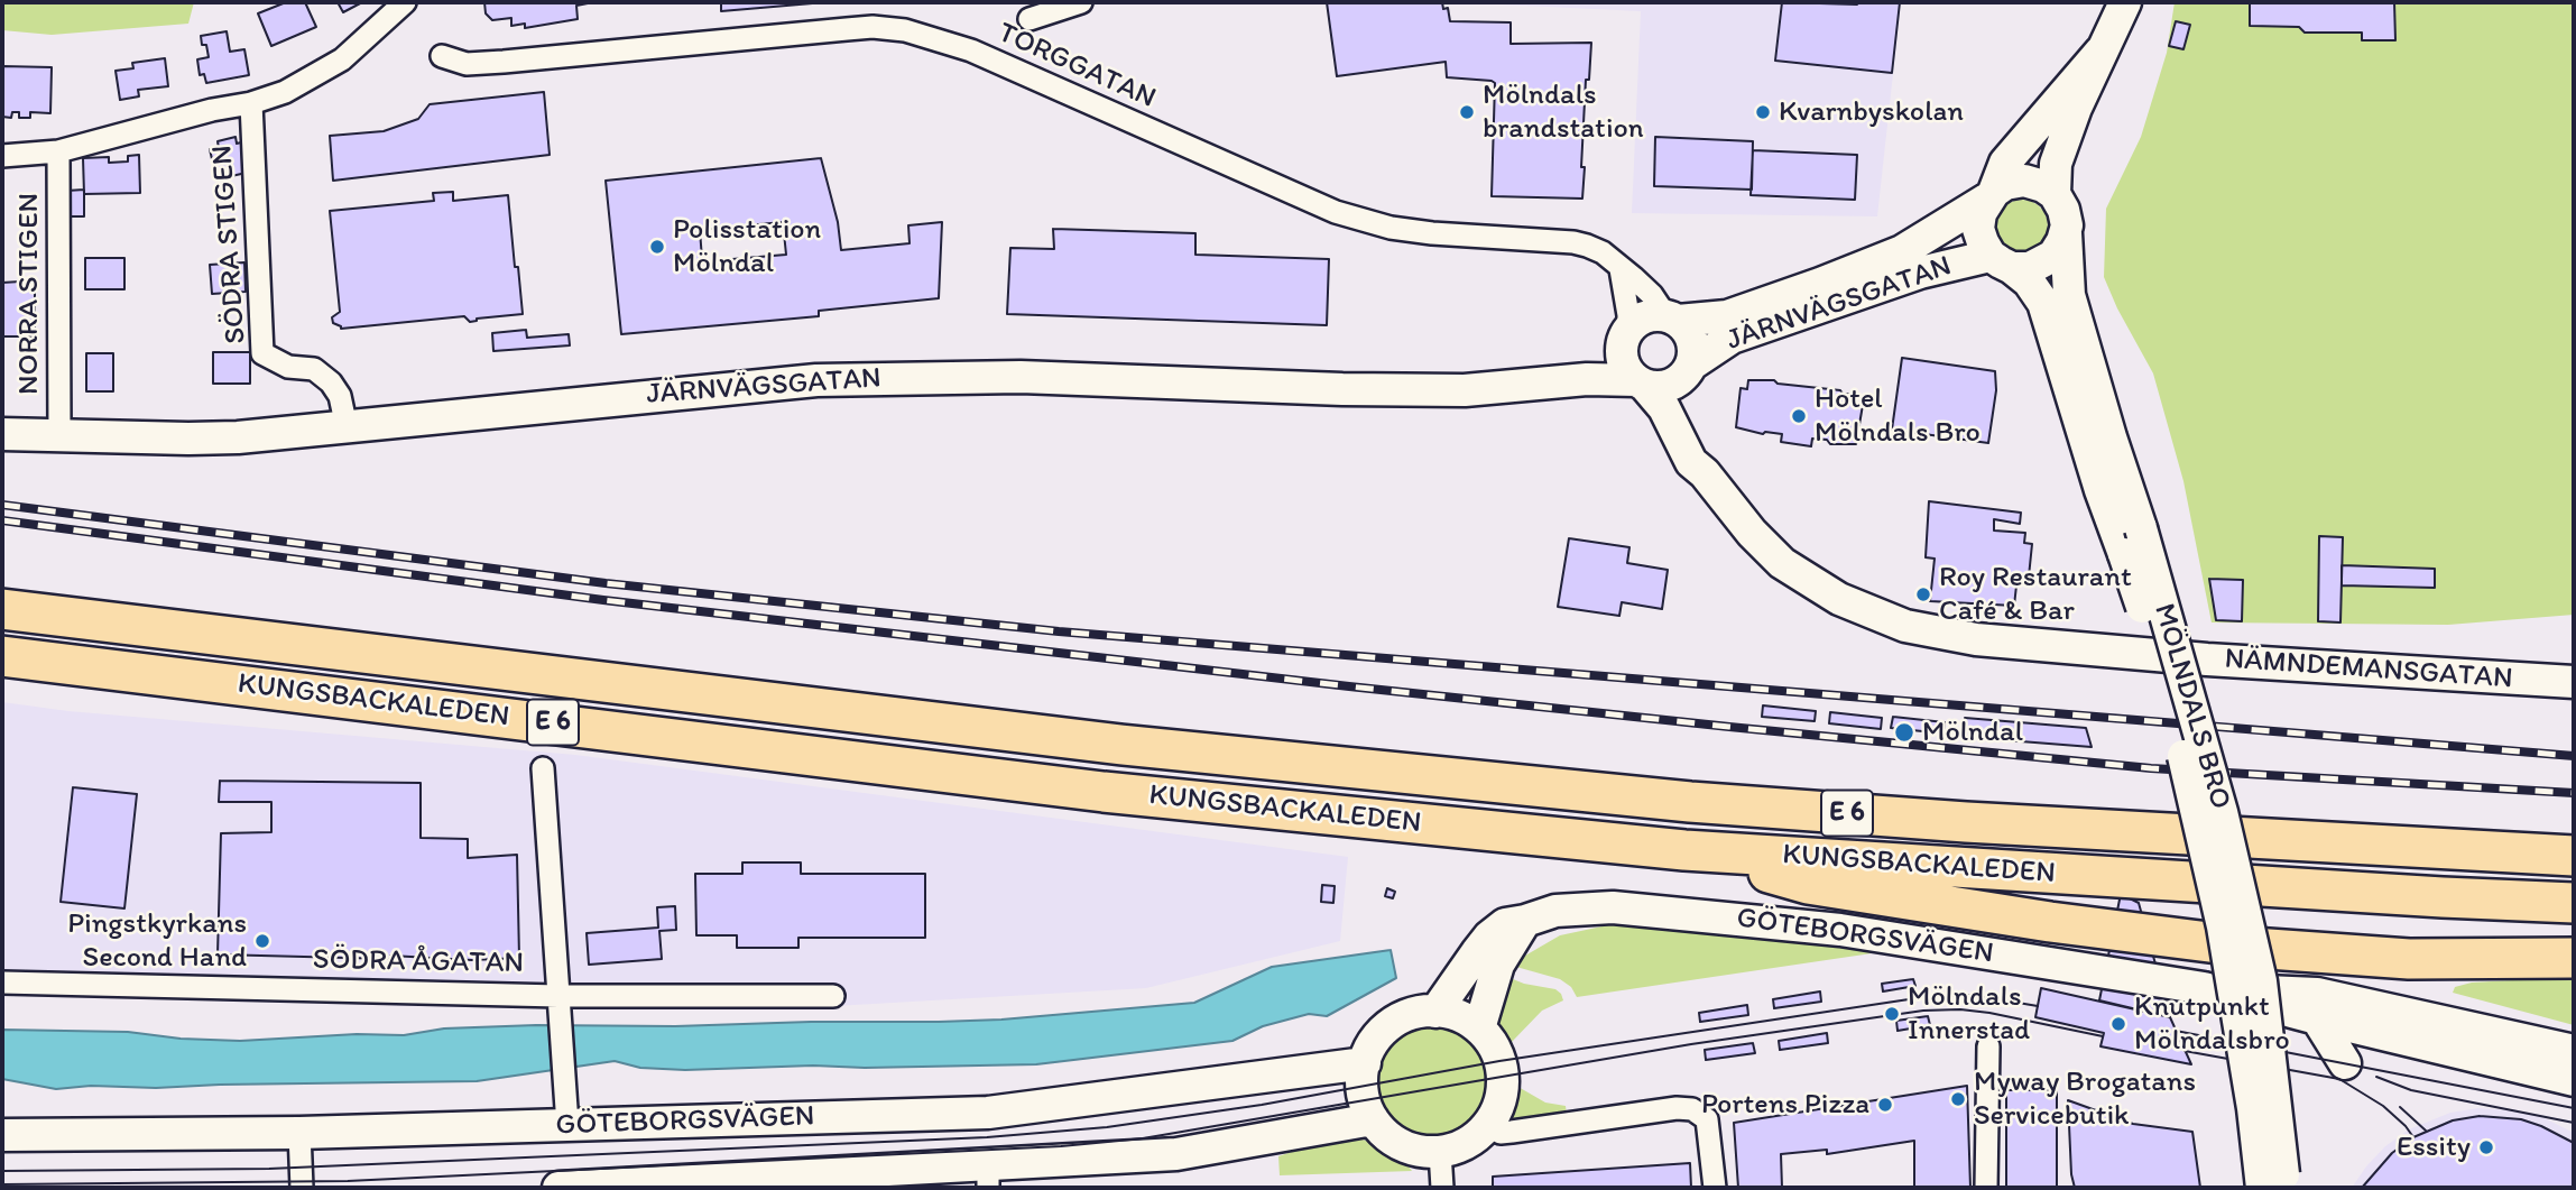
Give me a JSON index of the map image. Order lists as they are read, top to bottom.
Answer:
{
  "streets": {
    "highway": ["KUNGSBACKALEDEN", "E 6"],
    "street": [
      "TORGGATAN",
      "SÖDRA STIGEN",
      "NORRA STIGEN",
      "JÄRNVÄGSGATAN",
      "NÄMNDEMANSGATAN",
      "MÖLNDALS BRO",
      "GÖTEBORGSVÄGEN",
      "SÖDRA ÅGATAN"
    ]
  },
  "crossings": [
    ["TORGGATAN", "JÄRNVÄGSGATAN"],
    ["TORGGATAN", "NÄMNDEMANSGATAN"],
    ["SÖDRA STIGEN", "JÄRNVÄGSGATAN"],
    ["NORRA STIGEN", "JÄRNVÄGSGATAN"],
    ["JÄRNVÄGSGATAN", "NÄMNDEMANSGATAN"],
    ["JÄRNVÄGSGATAN", "MÖLNDALS BRO"]
  ],
  "places": [
    "Mölndals brandstation",
    "Kvarnbyskolan",
    "Polisstation Mölndal",
    "Hotel Mölndals Bro",
    "Roy Restaurant Café & Bar",
    "Mölndal",
    "Pingstkyrkans Second Hand",
    "Mölndals Innerstad",
    "Knutpunkt Mölndalsbro",
    "Myway Brogatans Servicebutik",
    "Portens Pizza",
    "Essity"
  ]
}
